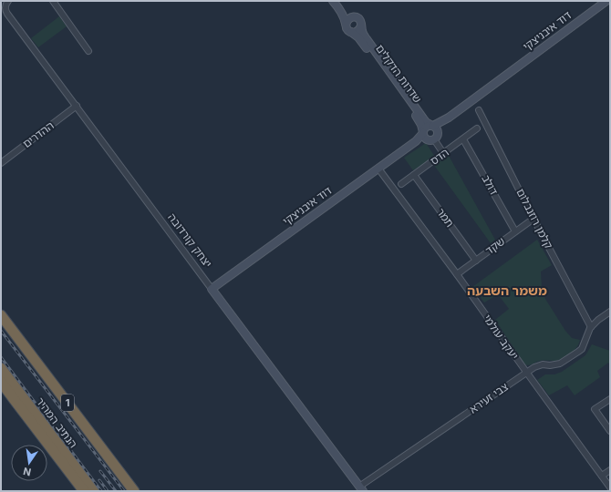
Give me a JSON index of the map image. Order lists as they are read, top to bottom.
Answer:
{
  "streets": {
    "highway": ["1", "הנתיב המהיר"],
    "street": [
      "דוד איבניצקי",
      "שדרות הדקלים",
      "ההדרים",
      "הדס",
      "דולב",
      "תמר",
      "קלמן רוזנבלום",
      "יצחק קורדובה",
      "שקד",
      "יעקב עולמי",
      "צבי זעירא"
    ]
  },
  "crossings": [
    ["דוד איבניצקי", "שדרות הדקלים"],
    ["דוד איבניצקי", "יצחק קורדובה"],
    ["דוד איבניצקי", "יעקב עולמי"],
    ["ההדרים", "יצחק קורדובה"],
    ["הדס", "דולב"],
    ["הדס", "תמר"],
    ["דולב", "שקד"],
    ["תמר", "שקד"],
    ["קלמן רוזנבלום", "שקד"],
    ["קלמן רוזנבלום", "צבי זעירא"],
    ["יצחק קורדובה", "צבי זעירא"],
    ["שקד", "יעקב עולמי"],
    ["יעקב עולמי", "צבי זעירא"]
  ],
  "districts": ["משמר השבעה"],
  "north": "bottom"
}
